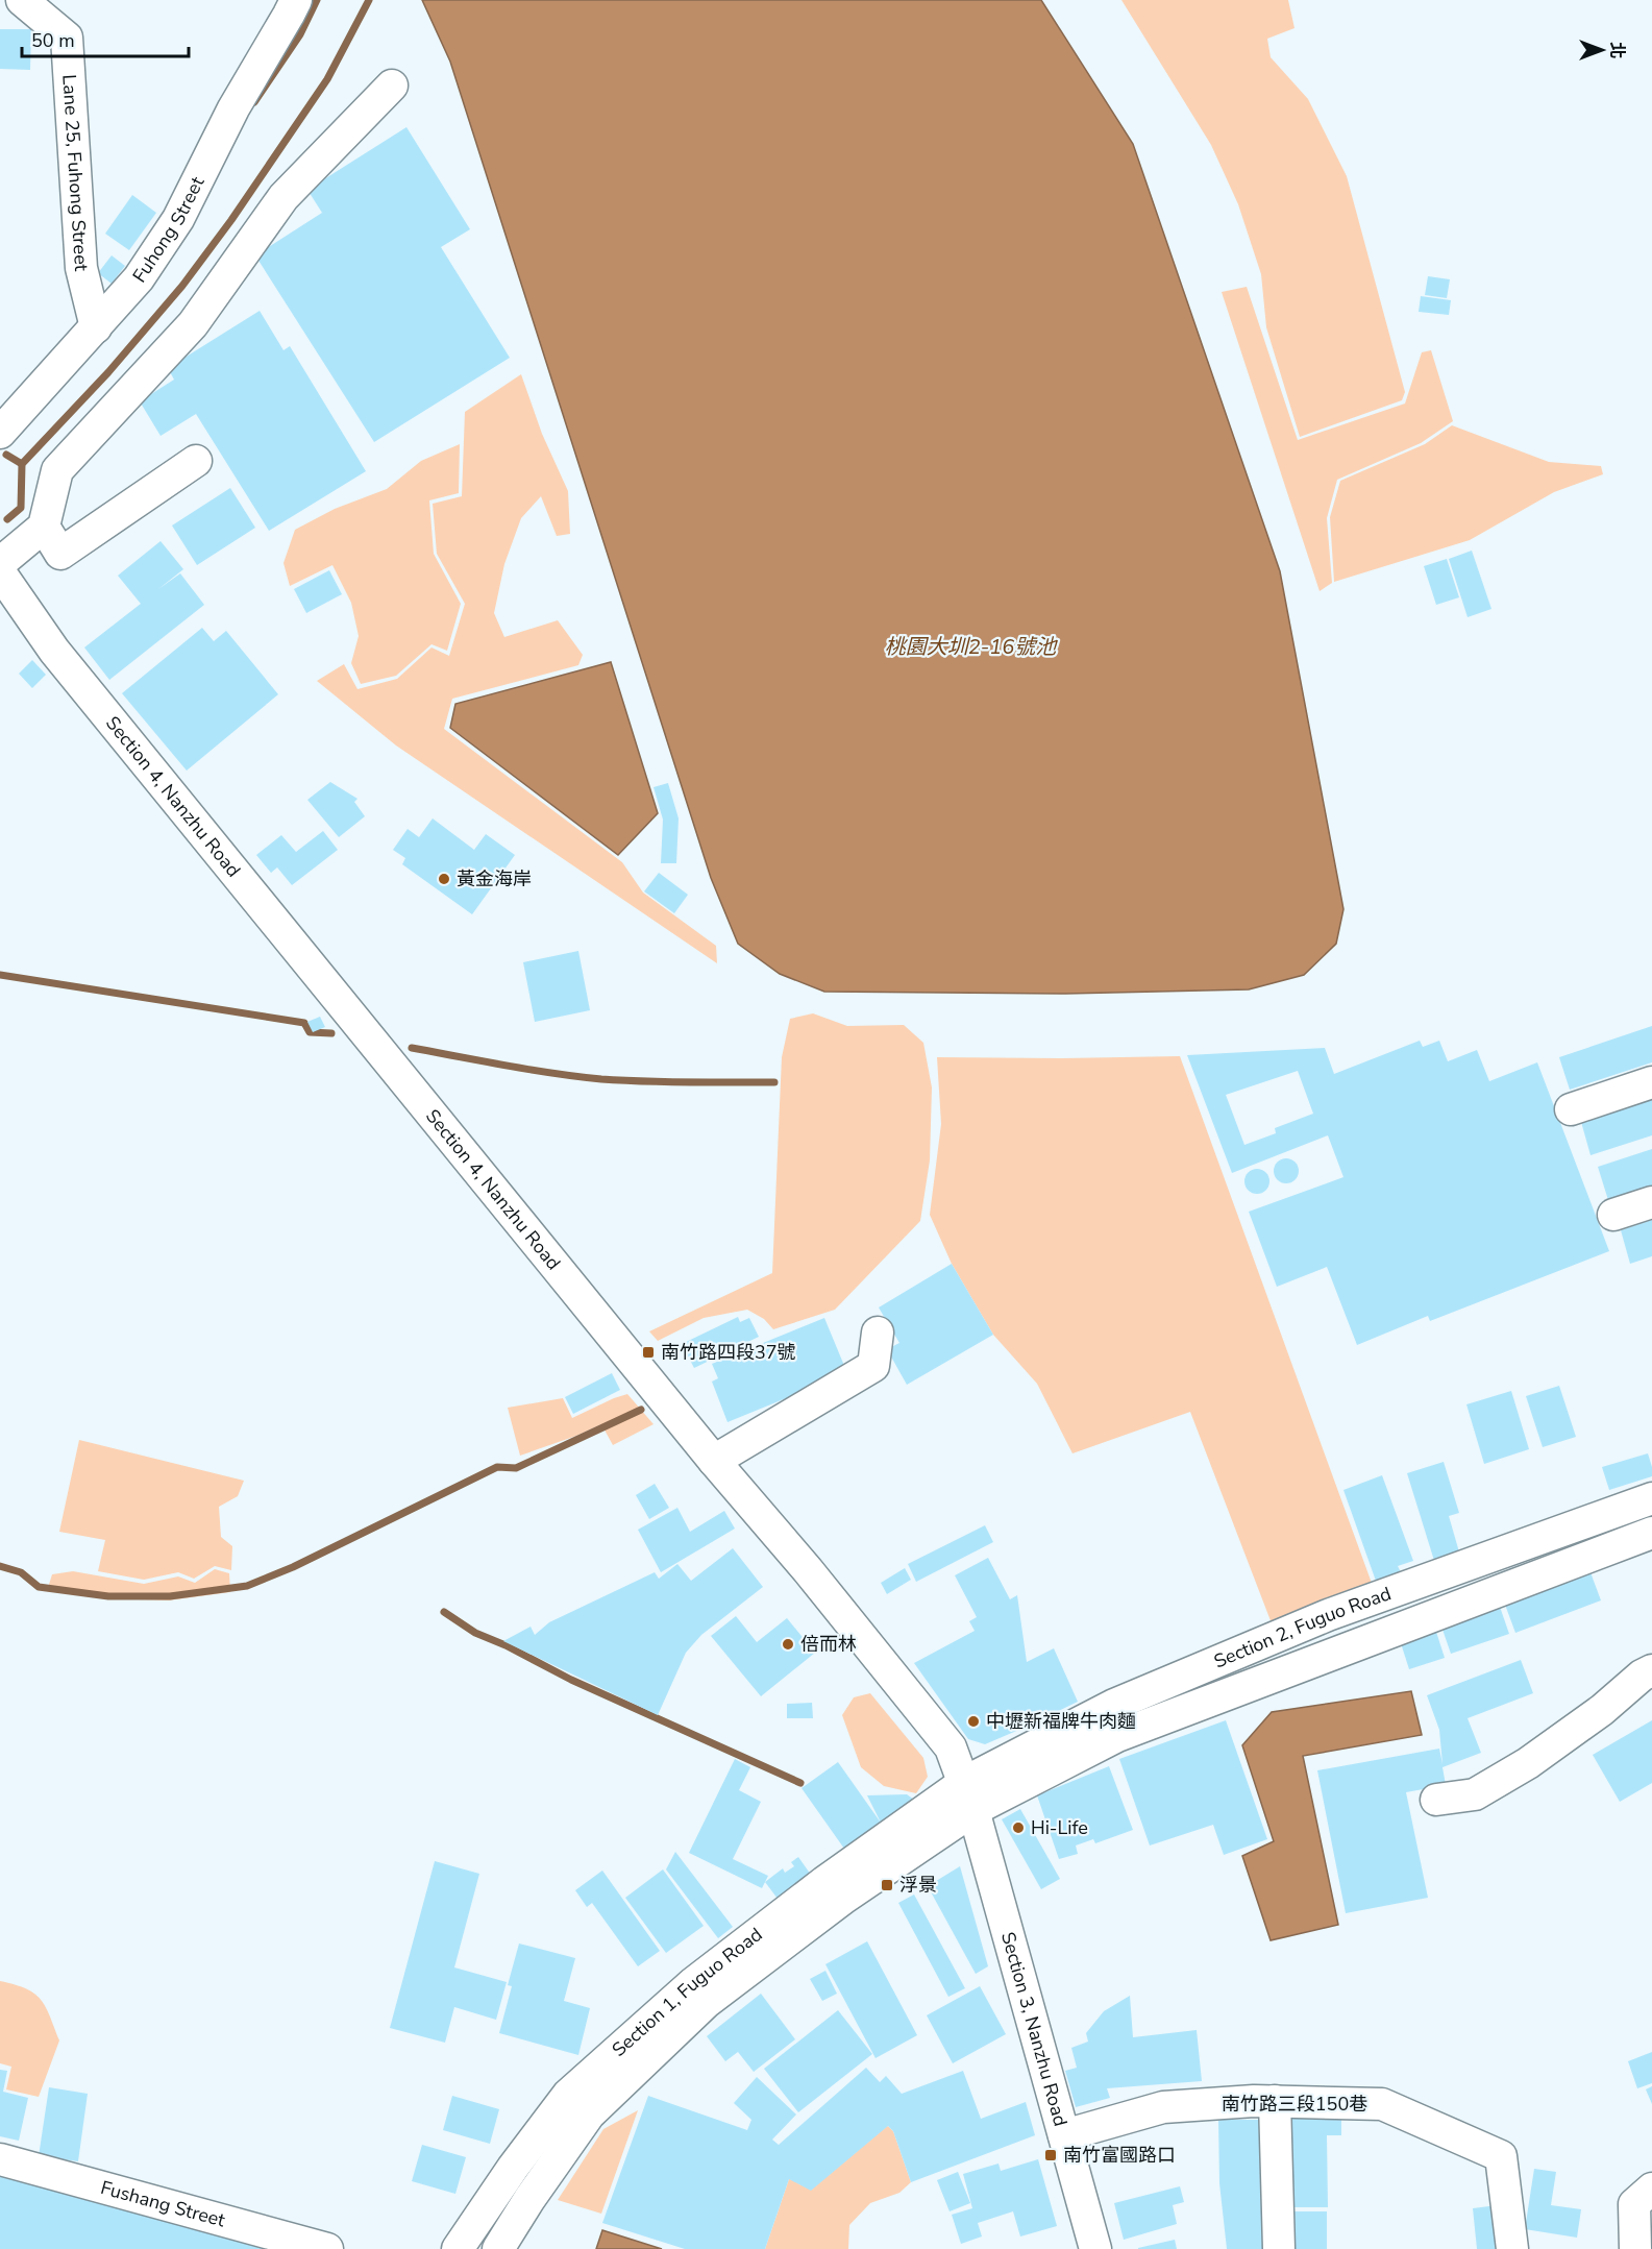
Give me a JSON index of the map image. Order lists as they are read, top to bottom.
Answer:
{
  "streets": {
    "street": [
      "Lane 25, Fuhong Street",
      "Fuhong Street",
      "Section 4, Nanzhu Road",
      "Section 2, Fuguo Road",
      "Section 1, Fuguo Road",
      "Section 3, Nanzhu Road",
      "南竹路三段150巷",
      "Fushang Street"
    ]
  },
  "crossings": [
    ["Lane 25, Fuhong Street", "Fuhong Street"],
    ["Section 4, Nanzhu Road", "Section 2, Fuguo Road"],
    ["Section 4, Nanzhu Road", "Section 1, Fuguo Road"],
    ["Section 4, Nanzhu Road", "Section 3, Nanzhu Road"],
    ["Section 2, Fuguo Road", "Section 1, Fuguo Road"],
    ["Section 2, Fuguo Road", "Section 3, Nanzhu Road"],
    ["Section 1, Fuguo Road", "Section 3, Nanzhu Road"],
    ["Section 3, Nanzhu Road", "南竹路三段150巷"]
  ],
  "water": ["桃園大圳2-16號池"],
  "places": {
    "other": [
      "黃金海岸",
      "倍而林",
      "中壢新福牌牛肉麵",
      "Hi-Life"
    ],
    "transit": ["南竹路四段37號", "浮景", "南竹富國路口"]
  },
  "scale_bar": "50 m",
  "north": "right"
}
